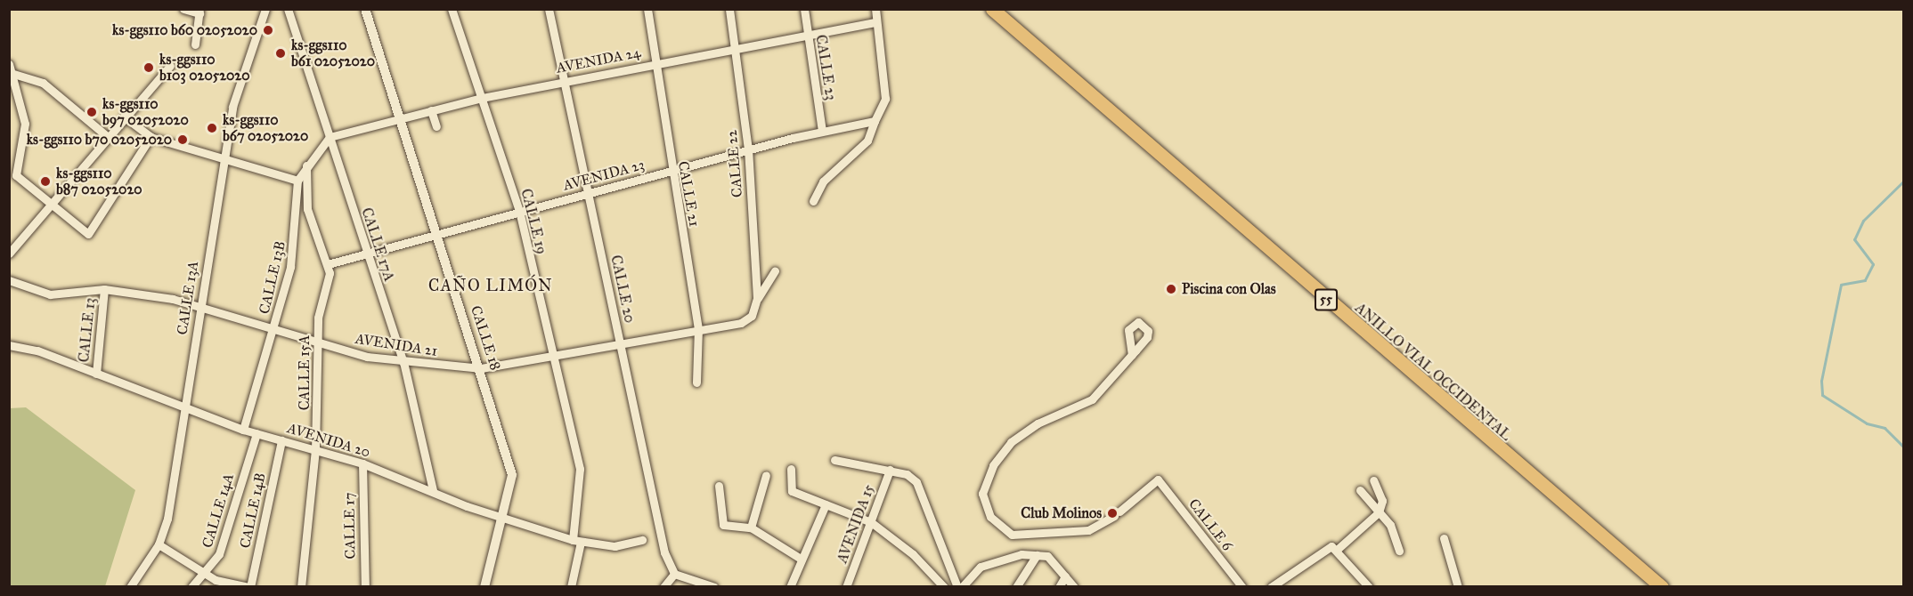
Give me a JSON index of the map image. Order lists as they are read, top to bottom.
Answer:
{
  "streets": {
    "highway": ["55", "ANILLO VIAL OCCIDENTAL"],
    "street": [
      "AVENIDA 24",
      "CALLE 23",
      "CALLE 22",
      "AVENIDA 23",
      "CALLE 21",
      "CALLE 19",
      "CALLE 17A",
      "CALLE 13B",
      "CALLE 20",
      "CALLE 13A",
      "CALLE 13",
      "CALLE 18",
      "AVENIDA 21",
      "CALLE 15A",
      "AVENIDA 20",
      "CALLE 14A",
      "CALLE 14B",
      "AVENIDA 15",
      "CALLE 6",
      "CALLE 17"
    ]
  },
  "crossings": [
    ["AVENIDA 24", "CALLE 23"],
    ["AVENIDA 24", "CALLE 22"],
    ["AVENIDA 24", "CALLE 21"],
    ["AVENIDA 24", "CALLE 19"],
    ["AVENIDA 24", "CALLE 17A"],
    ["AVENIDA 24", "CALLE 13B"],
    ["AVENIDA 24", "CALLE 20"],
    ["AVENIDA 24", "CALLE 18"],
    ["CALLE 23", "AVENIDA 23"],
    ["CALLE 22", "AVENIDA 23"],
    ["CALLE 22", "AVENIDA 21"],
    ["AVENIDA 23", "CALLE 21"],
    ["AVENIDA 23", "CALLE 19"],
    ["AVENIDA 23", "CALLE 17A"],
    ["AVENIDA 23", "CALLE 20"],
    ["AVENIDA 23", "CALLE 18"],
    ["AVENIDA 23", "CALLE 15A"],
    ["CALLE 21", "AVENIDA 21"],
    ["CALLE 19", "AVENIDA 21"],
    ["CALLE 19", "AVENIDA 20"],
    ["CALLE 17A", "CALLE 13B"],
    ["CALLE 17A", "AVENIDA 21"],
    ["CALLE 17A", "AVENIDA 20"],
    ["CALLE 13B", "AVENIDA 21"],
    ["CALLE 13B", "CALLE 15A"],
    ["CALLE 13B", "AVENIDA 20"],
    ["CALLE 20", "AVENIDA 21"],
    ["CALLE 13A", "AVENIDA 21"],
    ["CALLE 13A", "AVENIDA 20"],
    ["CALLE 13", "AVENIDA 21"],
    ["CALLE 13", "AVENIDA 20"],
    ["CALLE 18", "AVENIDA 21"],
    ["CALLE 18", "AVENIDA 20"],
    ["AVENIDA 21", "CALLE 15A"],
    ["CALLE 15A", "AVENIDA 20"],
    ["AVENIDA 20", "CALLE 14A"],
    ["AVENIDA 20", "CALLE 14B"],
    ["AVENIDA 20", "CALLE 17"]
  ],
  "districts": ["CAÑO LIMÓN"],
  "places": [
    "ks-ggs110 b60 02052020",
    "ks-ggs110 b61 02052020",
    "ks-ggs110 b103 02052020",
    "ks-ggs110 b97 02052020",
    "ks-ggs110 b67 02052020",
    "ks-ggs110 b70 02052020",
    "ks-ggs110 b87 02052020",
    "Piscina con Olas",
    "Club Molinos"
  ]
}
